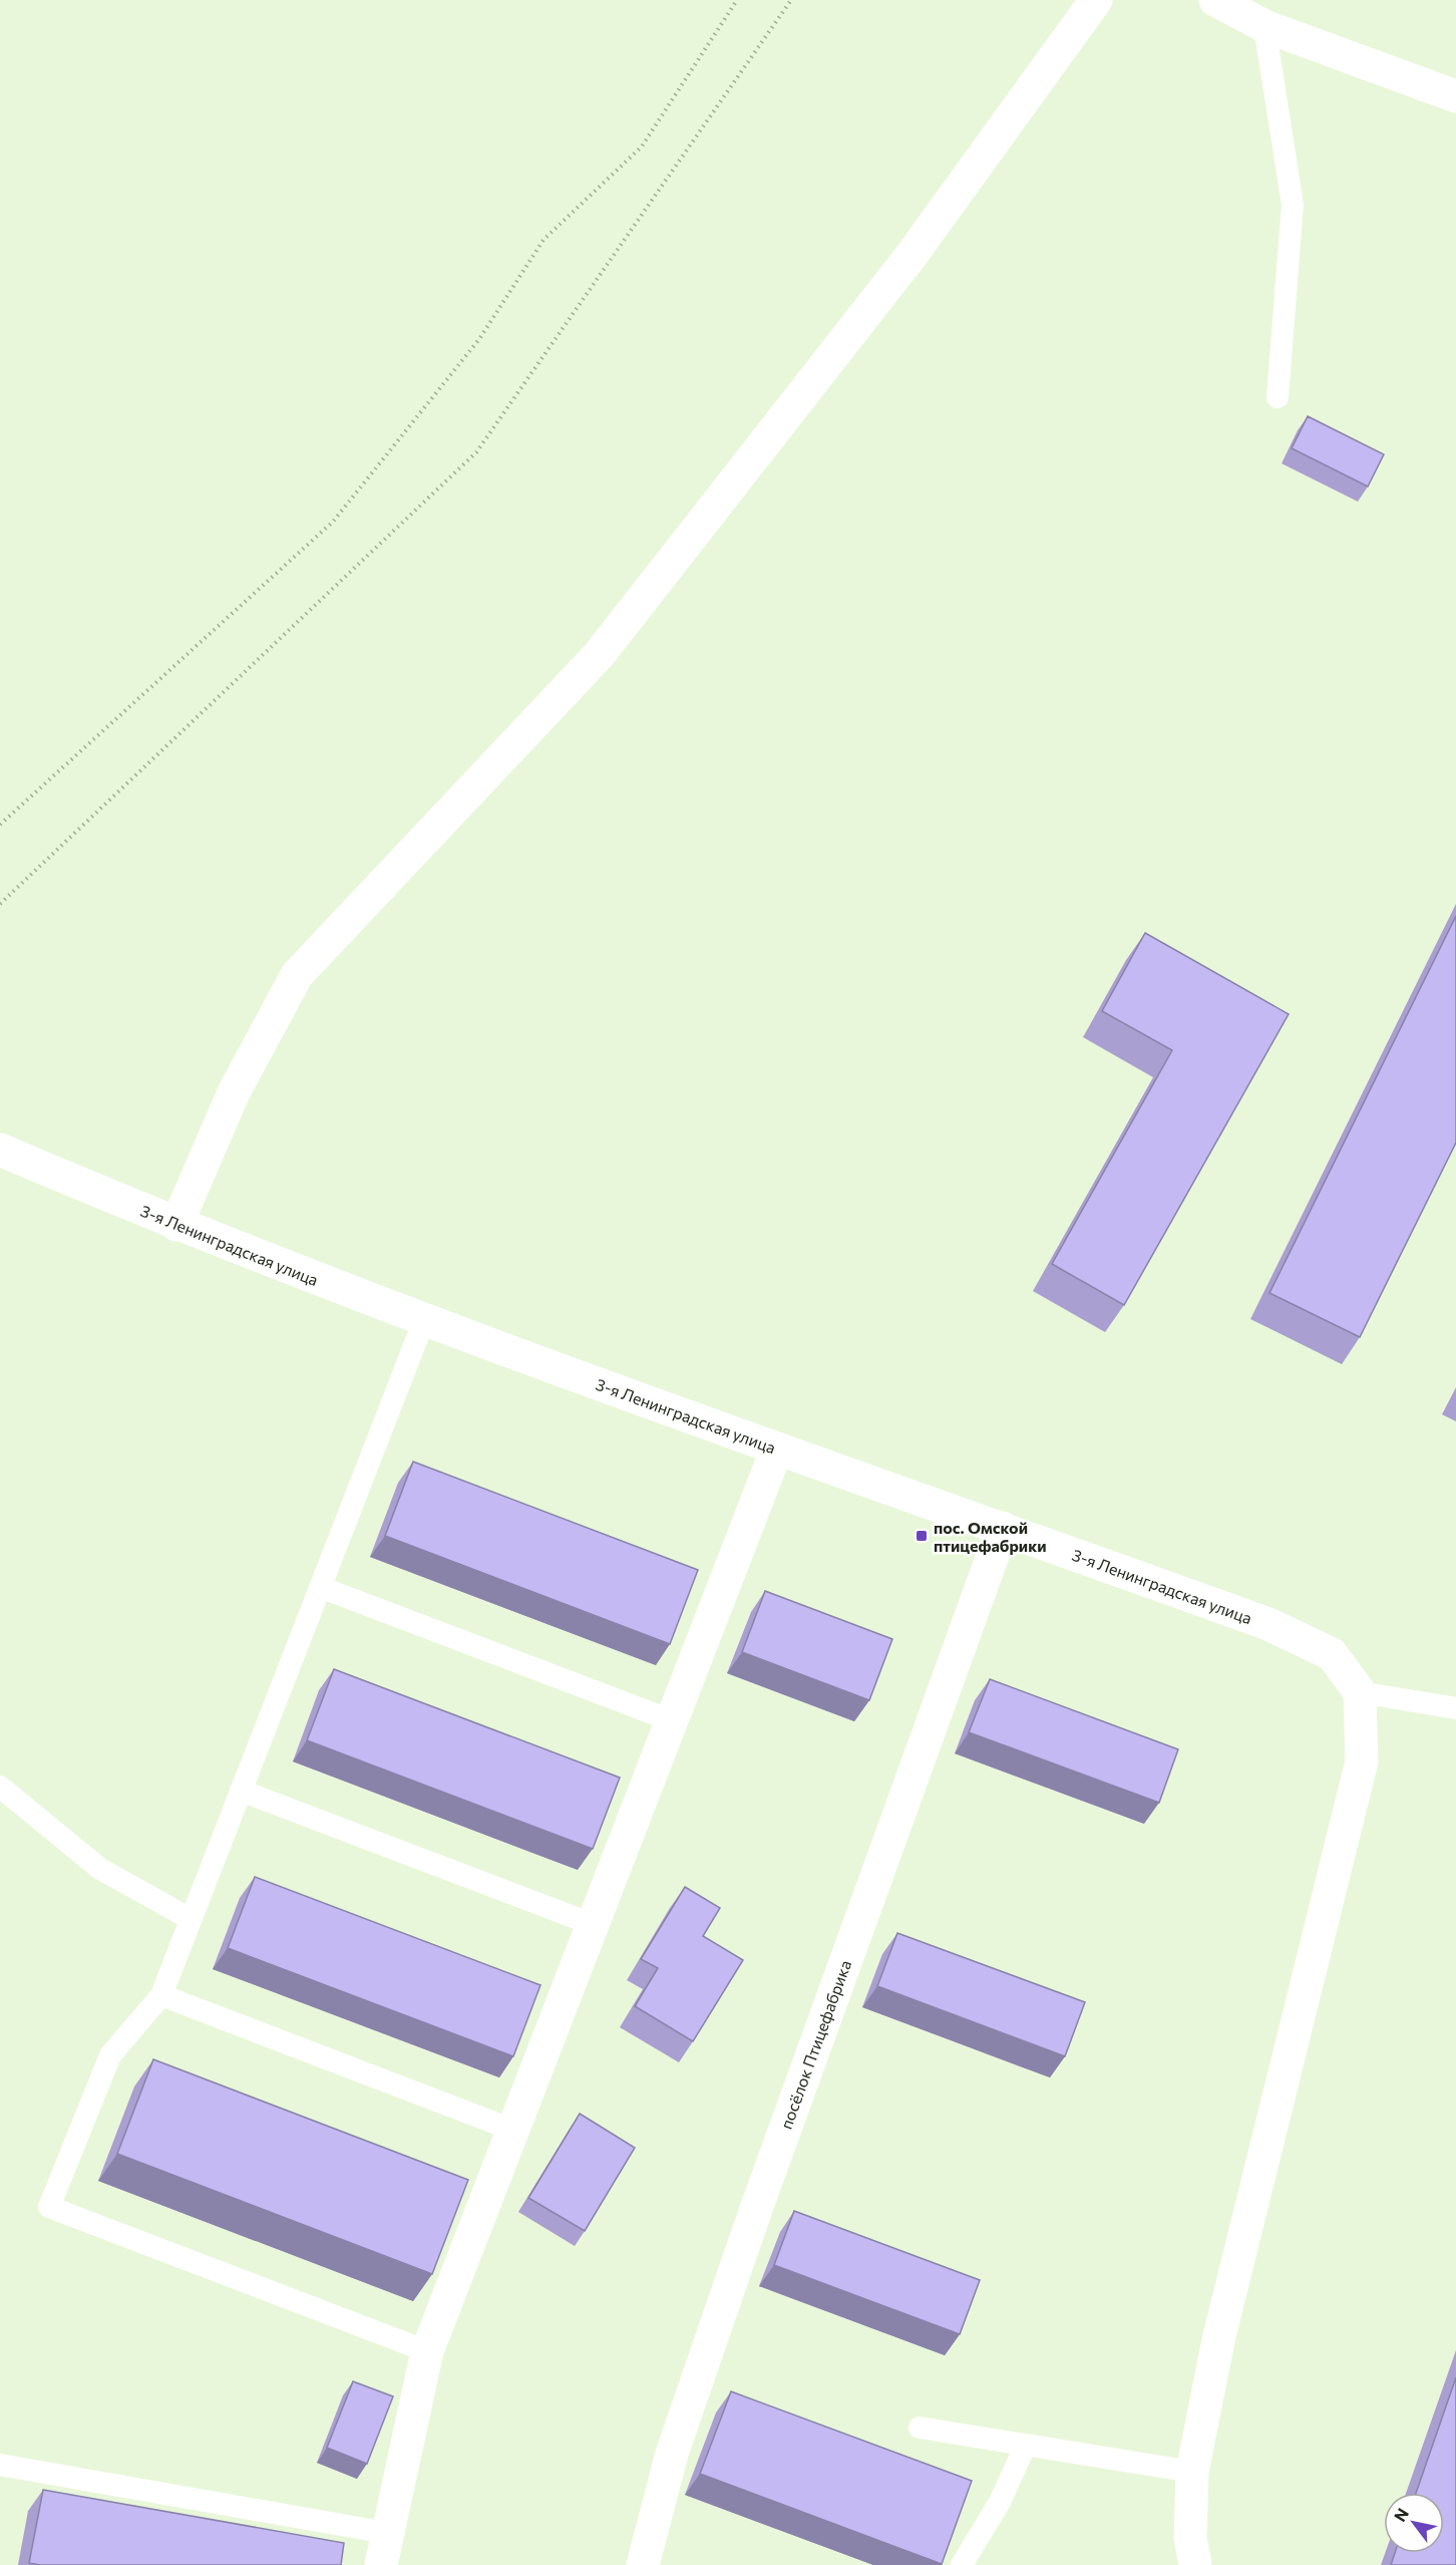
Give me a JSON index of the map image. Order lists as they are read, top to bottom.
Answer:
{
  "streets": {
    "street": ["3-я Ленинградская улица", "посёлок Птицефабрика"]
  },
  "crossings": [
    ["3-я Ленинградская улица", "посёлок Птицефабрика"]
  ],
  "places": {
    "transit": ["пос. Омской птицефабрики"]
  },
  "north": "top left"
}
